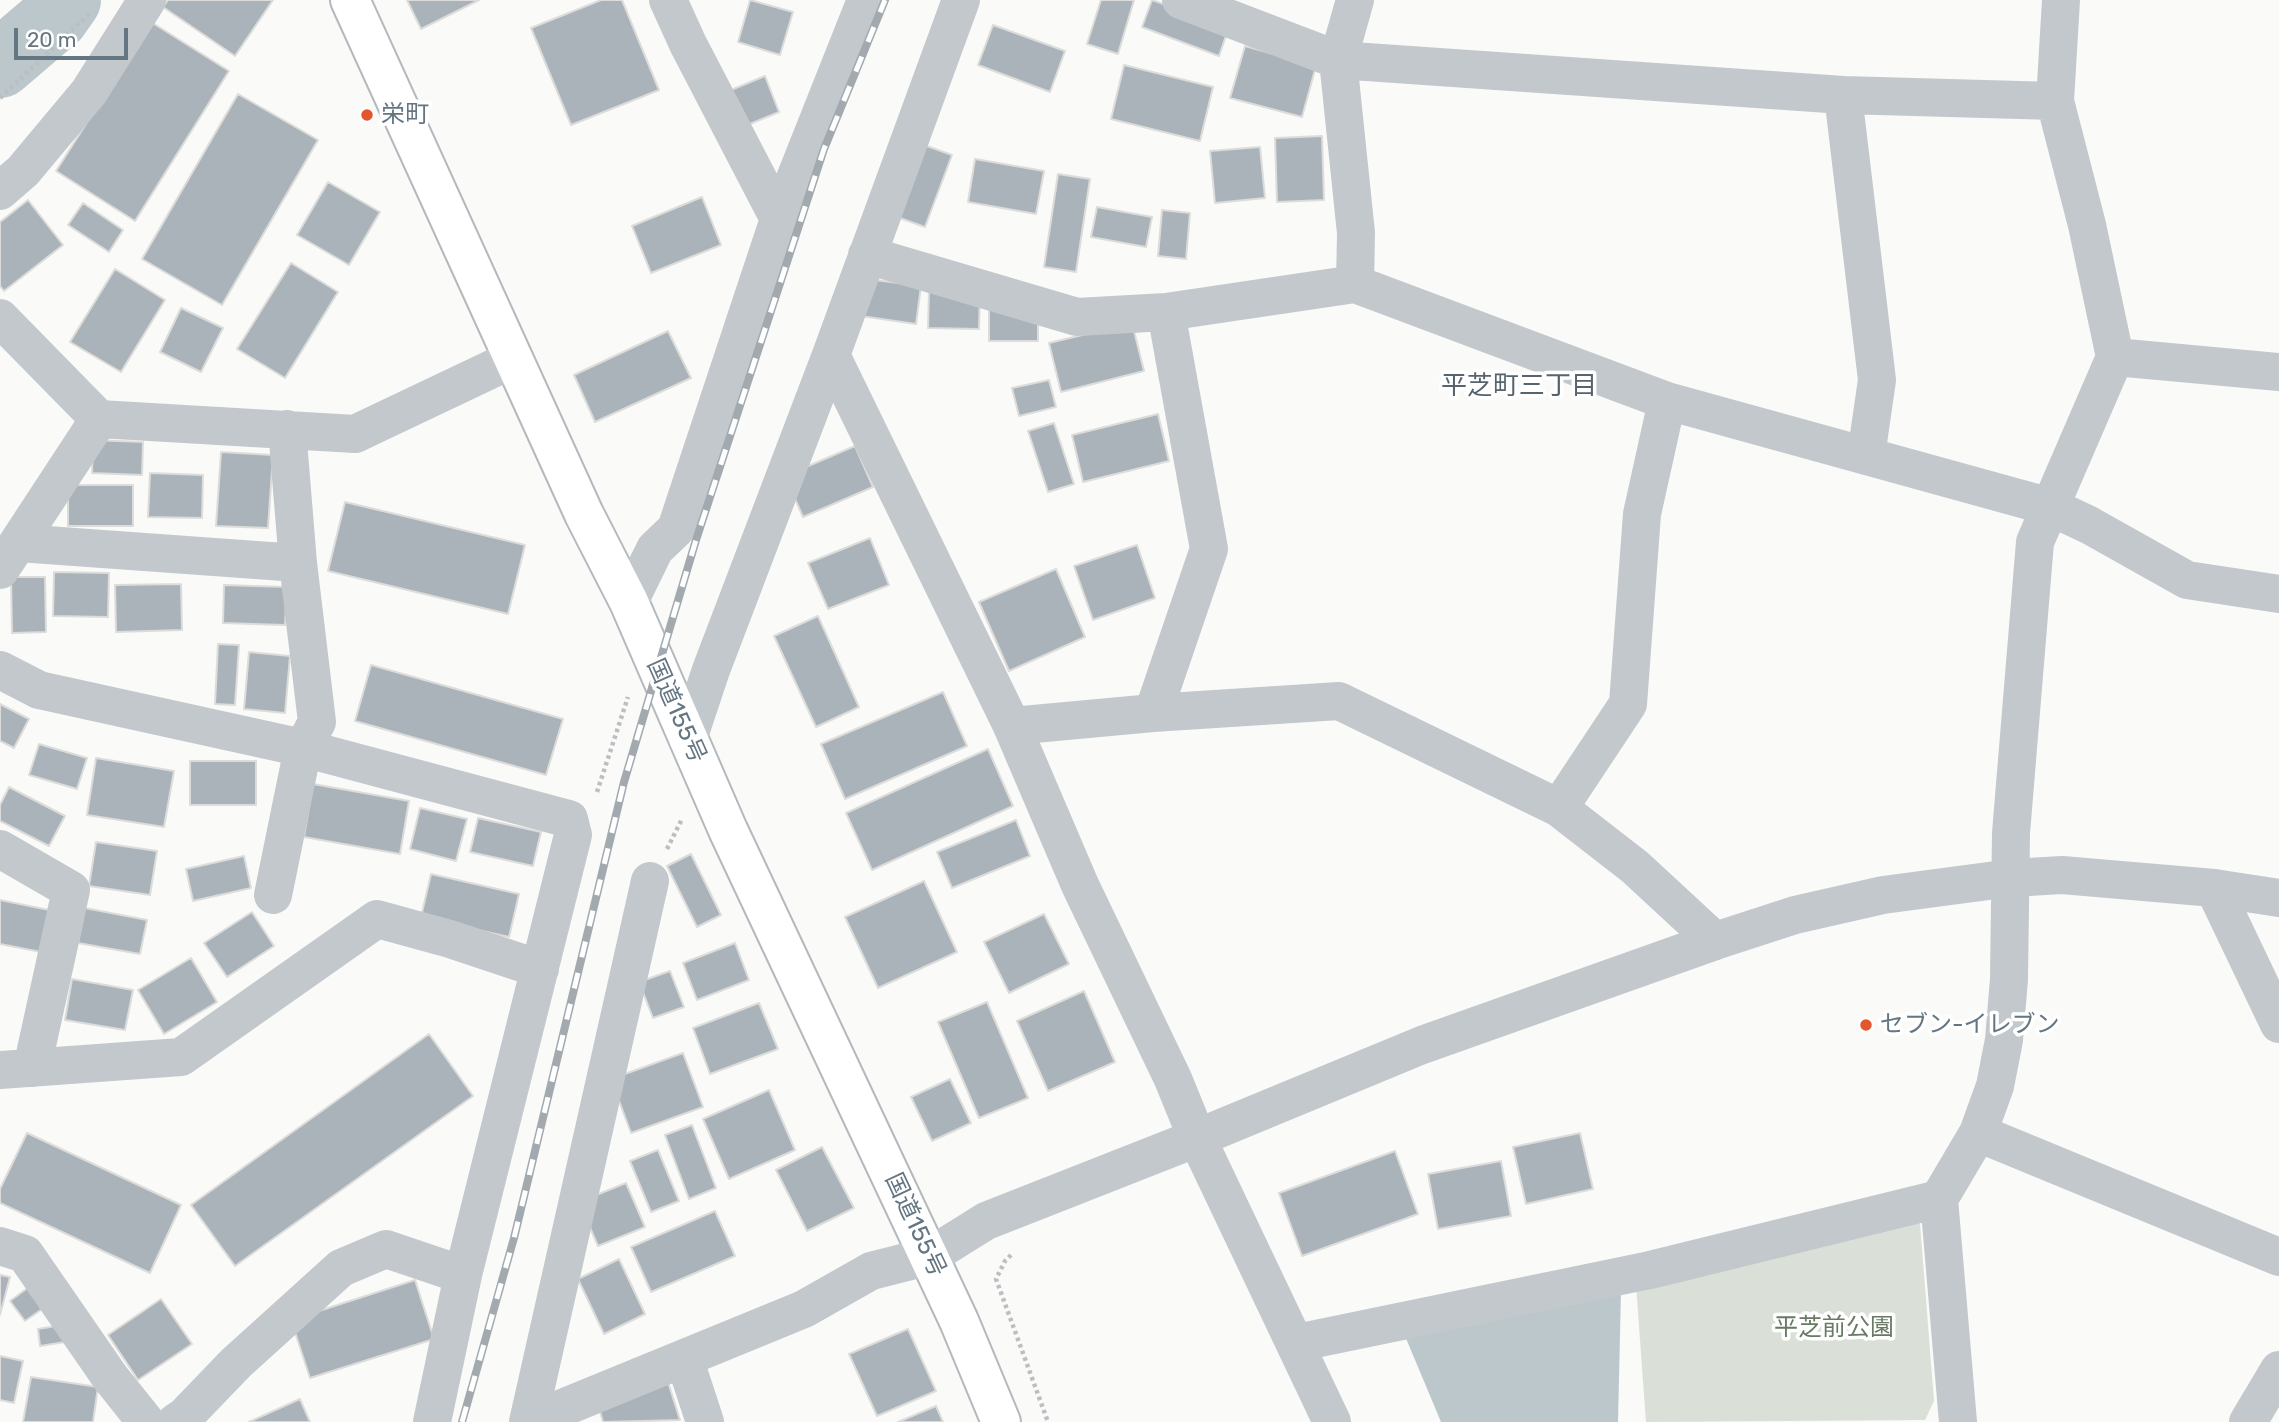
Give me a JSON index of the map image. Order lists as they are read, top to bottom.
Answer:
{
  "streets": {
    "highway": ["国道155号"]
  },
  "districts": ["平芝町三丁目"],
  "parks": ["平芝前公園"],
  "places": ["栄町", "セブン-イレブン"],
  "scale_bar": "20 m"
}
